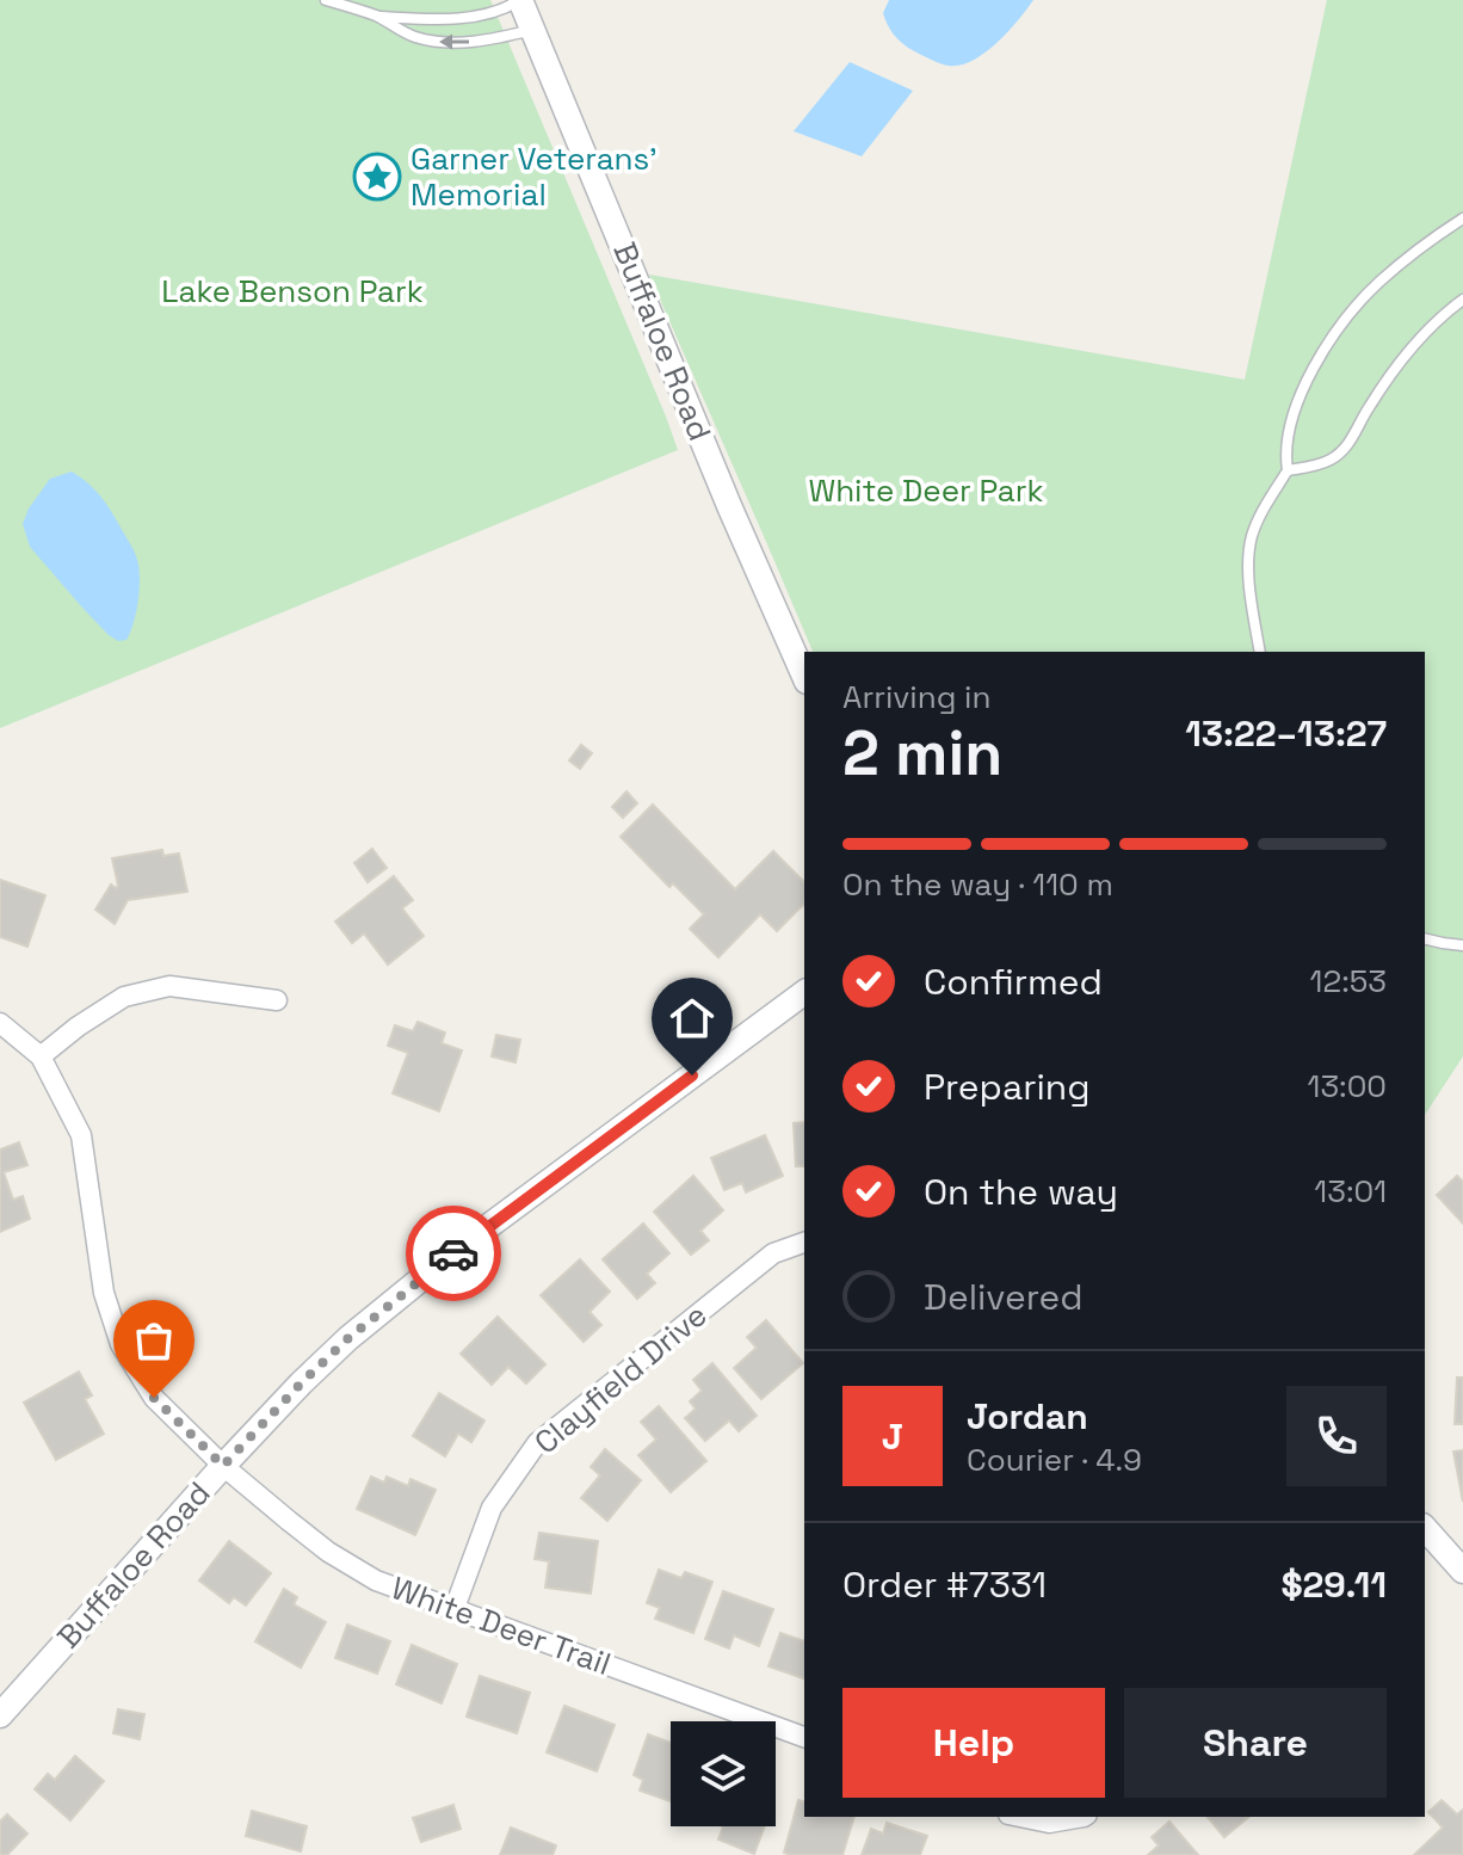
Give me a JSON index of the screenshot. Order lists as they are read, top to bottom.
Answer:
{
  "streets": {
    "street": ["Buffaloe Road", "Clayfield Drive", "White Deer Trail"]
  },
  "crossings": [
    ["Buffaloe Road", "White Deer Trail"],
    ["Clayfield Drive", "White Deer Trail"]
  ],
  "parks": ["Lake Benson Park", "White Deer Park"],
  "places": {
    "place": ["Garner Veterans' Memorial"]
  },
  "page": {
    "heading": ["2 min", "Arriving in", "13:22–13:27"],
    "panel": [
      "Jordan",
      "Courier · 4.9",
      "Order #7331",
      "$29.11"
    ],
    "bar": "On the way · 110 m",
    "list": [
      ["Confirmed", "12:53"],
      ["Preparing", "13:00"],
      ["On the way", "13:01"],
      "Delivered"
    ],
    "round": "J",
    "buttons": ["Help", "Share"]
  }
}
